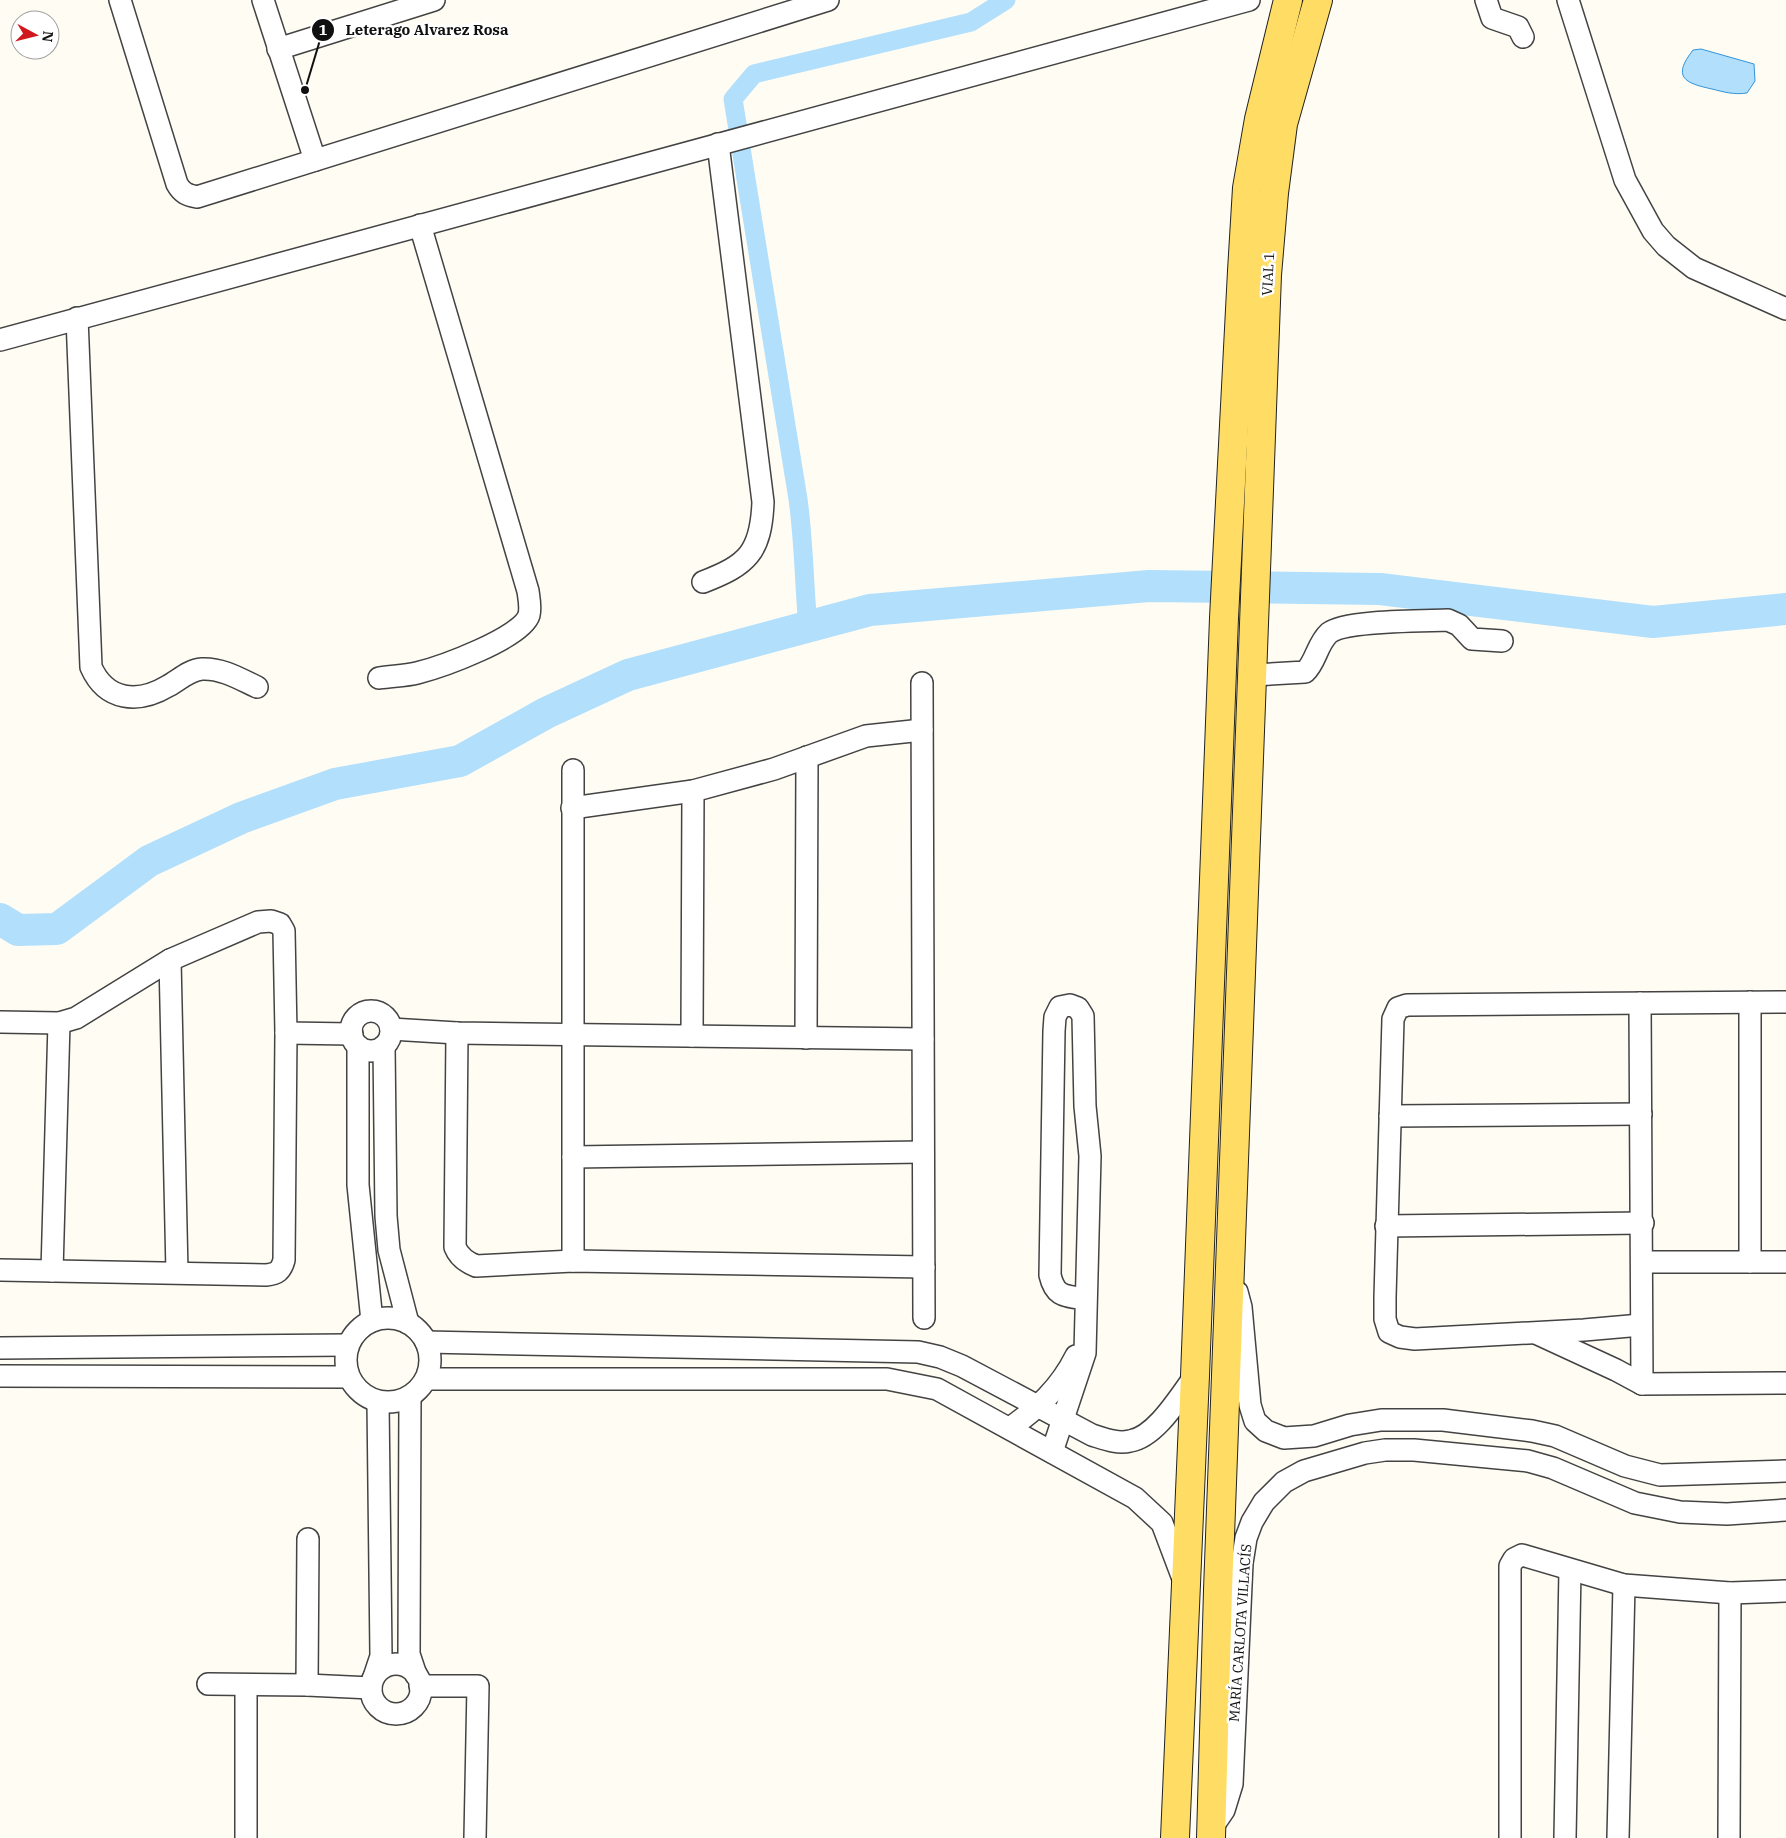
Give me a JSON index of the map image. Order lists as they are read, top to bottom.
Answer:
{
  "streets": {
    "main road": ["VIAL 1"],
    "street": ["MARÍA CARLOTA VILLACÍS"]
  },
  "crossings": [
    ["VIAL 1", "MARÍA CARLOTA VILLACÍS"]
  ],
  "places": ["Leterago Alvarez Rosa"],
  "north": "right"
}
